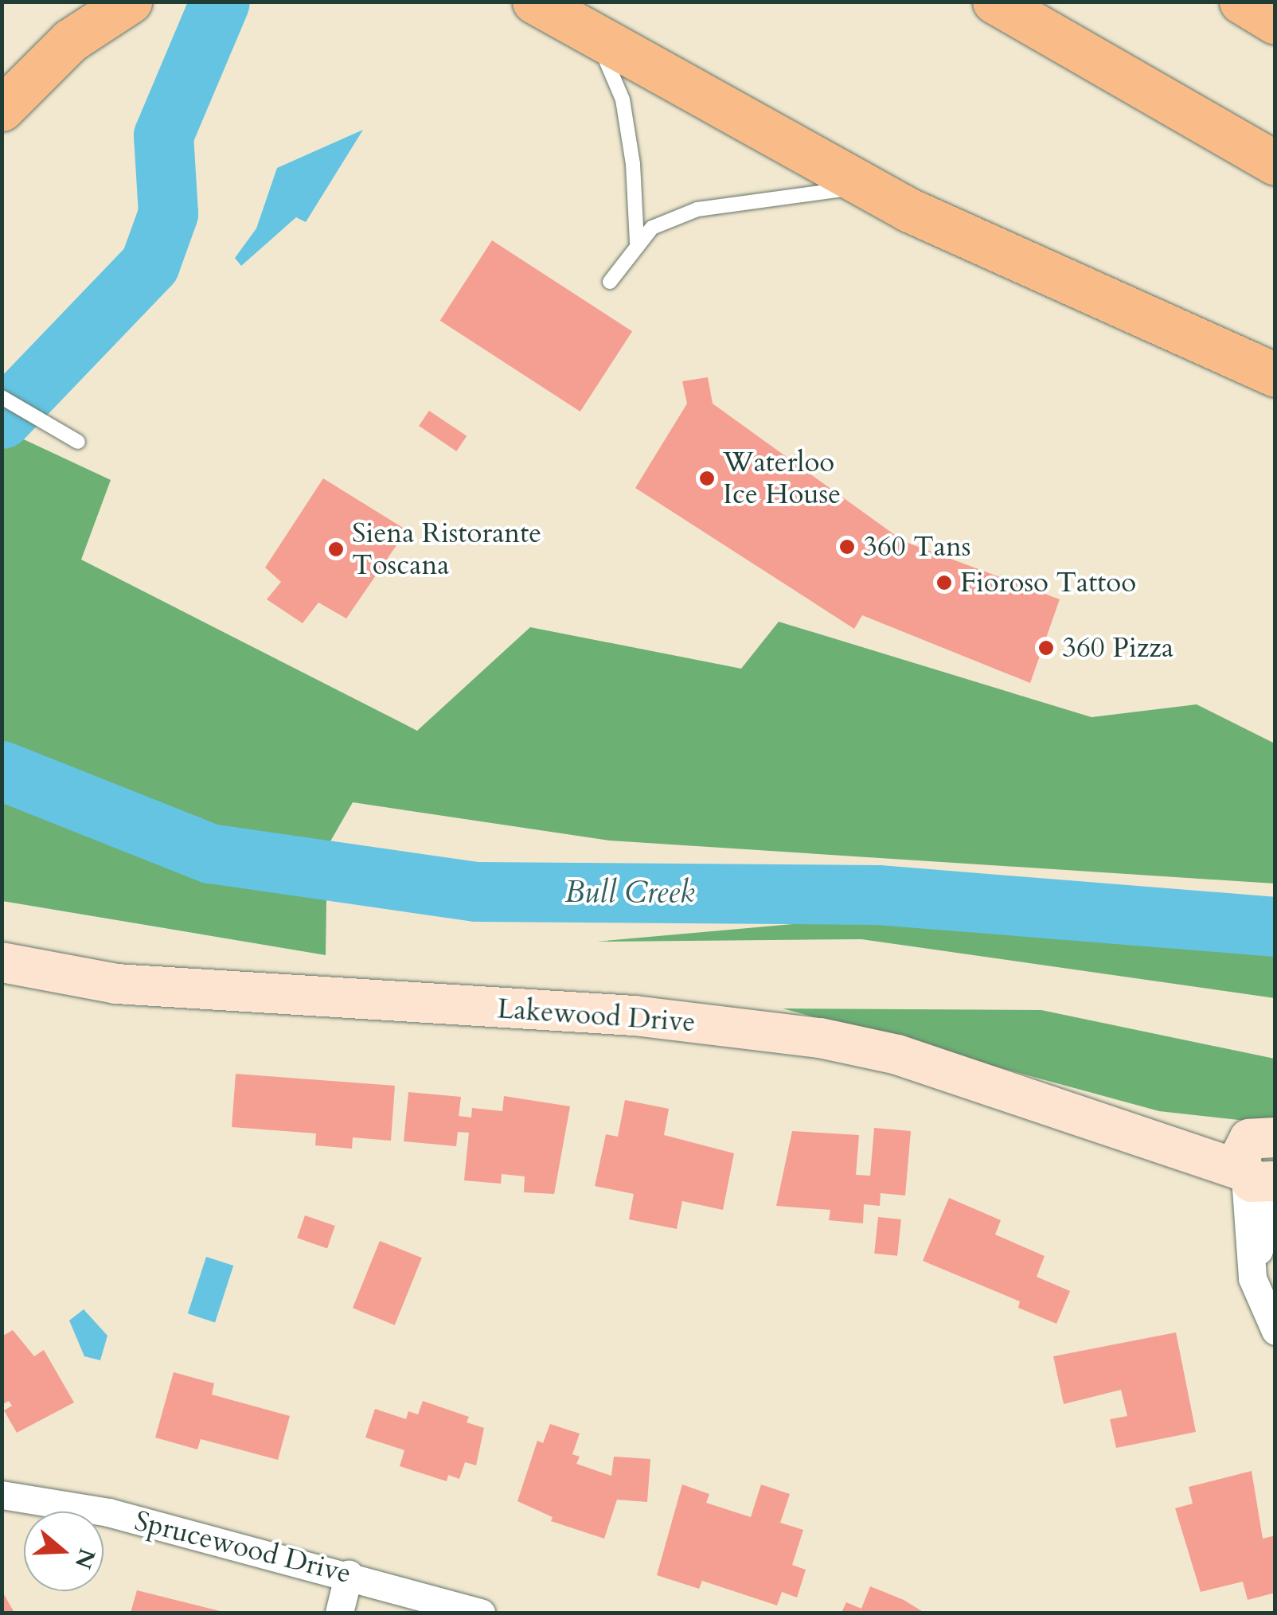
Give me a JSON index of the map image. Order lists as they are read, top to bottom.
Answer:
{
  "streets": {
    "street": ["Lakewood Drive", "Sprucewood Drive"]
  },
  "water": ["Bull Creek"],
  "places": [
    "Waterloo Ice House",
    "360 Tans",
    "Siena Ristorante Toscana",
    "Fioroso Tattoo",
    "360 Pizza"
  ],
  "north": "right"
}
